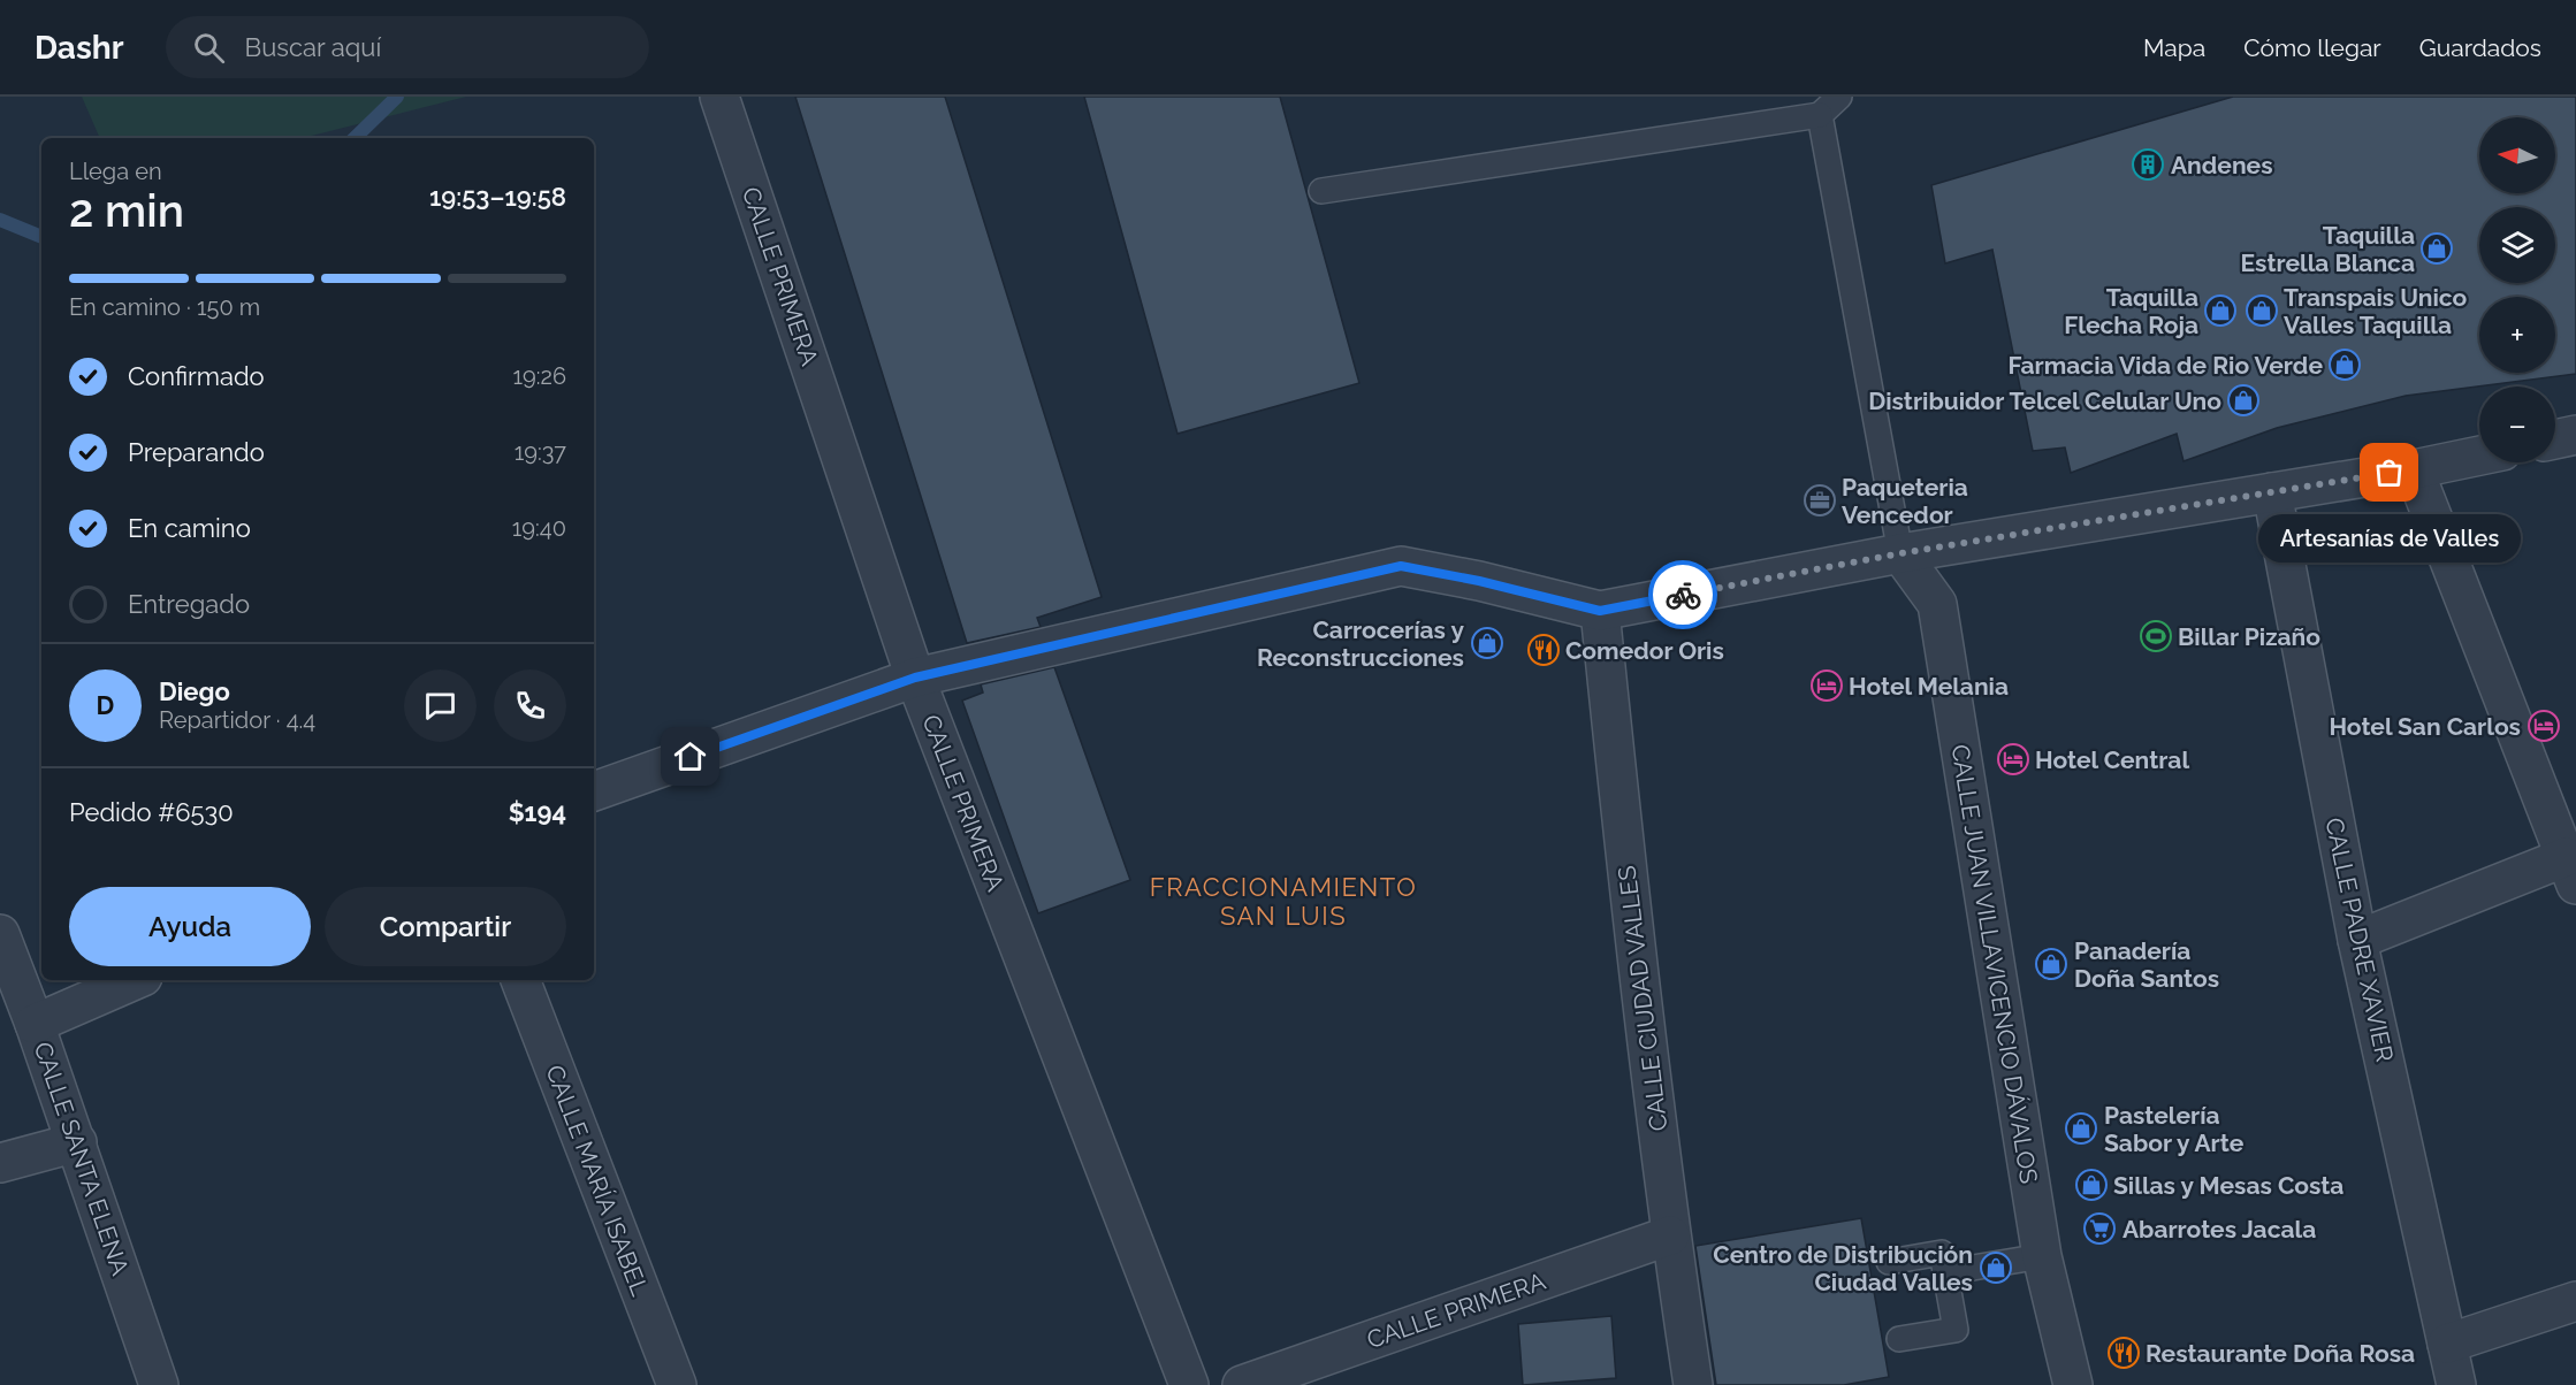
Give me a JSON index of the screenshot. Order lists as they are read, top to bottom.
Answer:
{
  "streets": {
    "street": [
      "CALLE PRIMERA",
      "CALLE PADRE XAVIER",
      "CALLE JUAN VILLAVICENCIO DÁVALOS",
      "CALLE CIUDAD VALLES",
      "CALLE SANTA ELENA",
      "CALLE MARÍA ISABEL"
    ]
  },
  "crossings": [
    ["CALLE PRIMERA", "CALLE CIUDAD VALLES"]
  ],
  "districts": ["FRACCIONAMIENTO SAN LUIS"],
  "places": {
    "building": ["Andenes"],
    "shop": [
      "Taquilla Estrella Blanca",
      "Taquilla Flecha Roja",
      "Transpais Unico Valles Taquilla",
      "Farmacia Vida de Rio Verde",
      "Distribuidor Telcel Celular Uno",
      "Carrocerías y Reconstrucciones",
      "Panadería Doña Santos",
      "Pastelería Sabor y Arte",
      "Sillas y Mesas Costa",
      "Centro de Distribución Ciudad Valles"
    ],
    "other": ["Artesanías de Valles"],
    "office": ["Paqueteria Vencedor"],
    "sports": ["Billar Pizaño"],
    "restaurant": ["Comedor Oris", "Restaurante Doña Rosa"],
    "hotel": ["Hotel Melania", "Hotel San Carlos", "Hotel Central"],
    "supermarket": ["Abarrotes Jacala"]
  },
  "north": "left",
  "page": {
    "header": "Dashr",
    "search": "Buscar aquí",
    "nav": ["Mapa", "Cómo llegar", "Guardados"],
    "map_buttons": ["+", "−"],
    "heading": ["2 min", "Llega en", "19:53–19:58"],
    "panel": [
      "Diego",
      "Repartidor · 4.4",
      "Pedido #6530",
      "$194"
    ],
    "bar": "En camino · 150 m",
    "list": [
      ["Confirmado", "19:26"],
      ["Preparando", "19:37"],
      ["En camino", "19:40"],
      "Entregado"
    ],
    "bubble": "Artesanías de Valles",
    "round": "D",
    "buttons": ["Ayuda", "Compartir"]
  }
}
